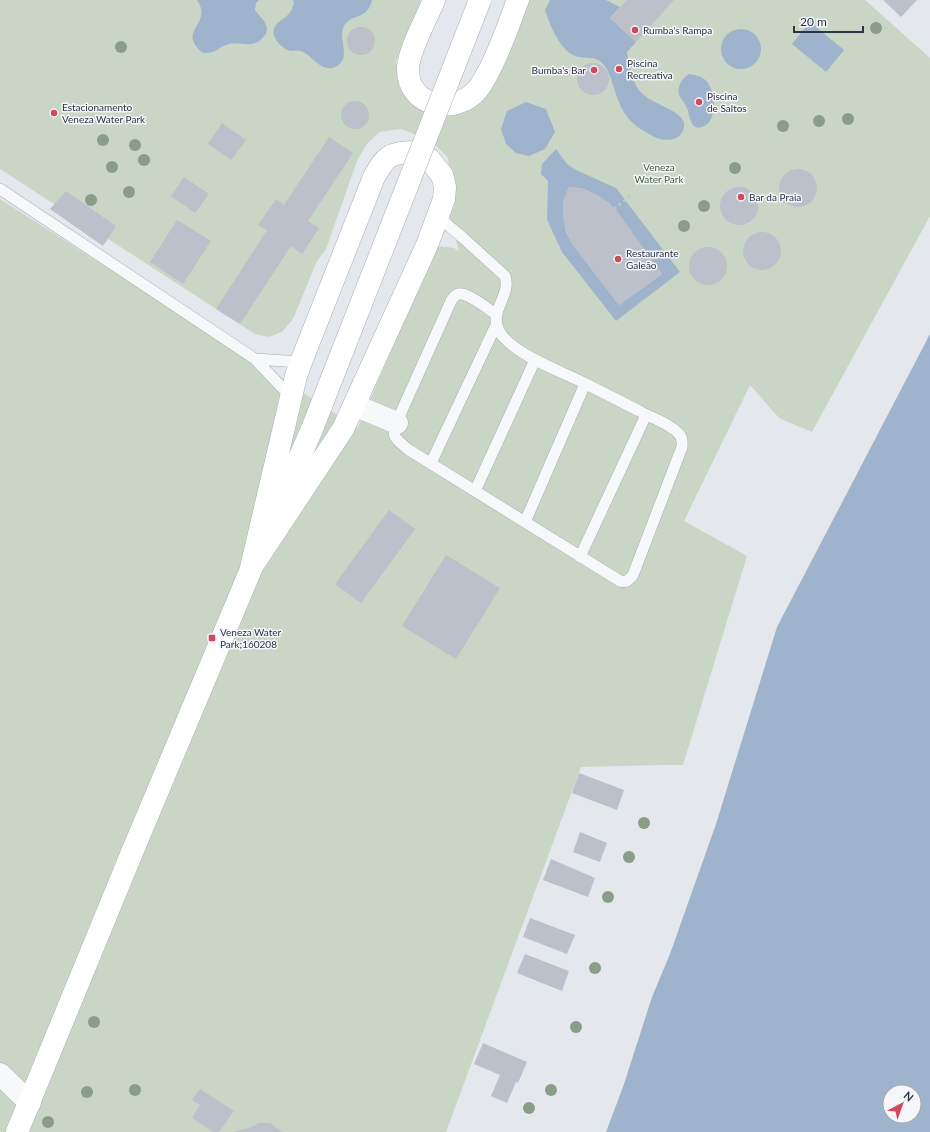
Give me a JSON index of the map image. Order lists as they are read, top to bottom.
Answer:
{
  "parks": ["Veneza Water Park"],
  "places": {
    "other": [
      "Rumba's Rampa",
      "Piscina Recreativa",
      "Bumba's Bar",
      "Piscina de Saltos",
      "Estacionamento Veneza Water Park",
      "Bar da Praia",
      "Restaurante Galeão"
    ],
    "transit": ["Veneza Water Park;160208"]
  },
  "scale_bar": "20 m",
  "north": "top right"
}
